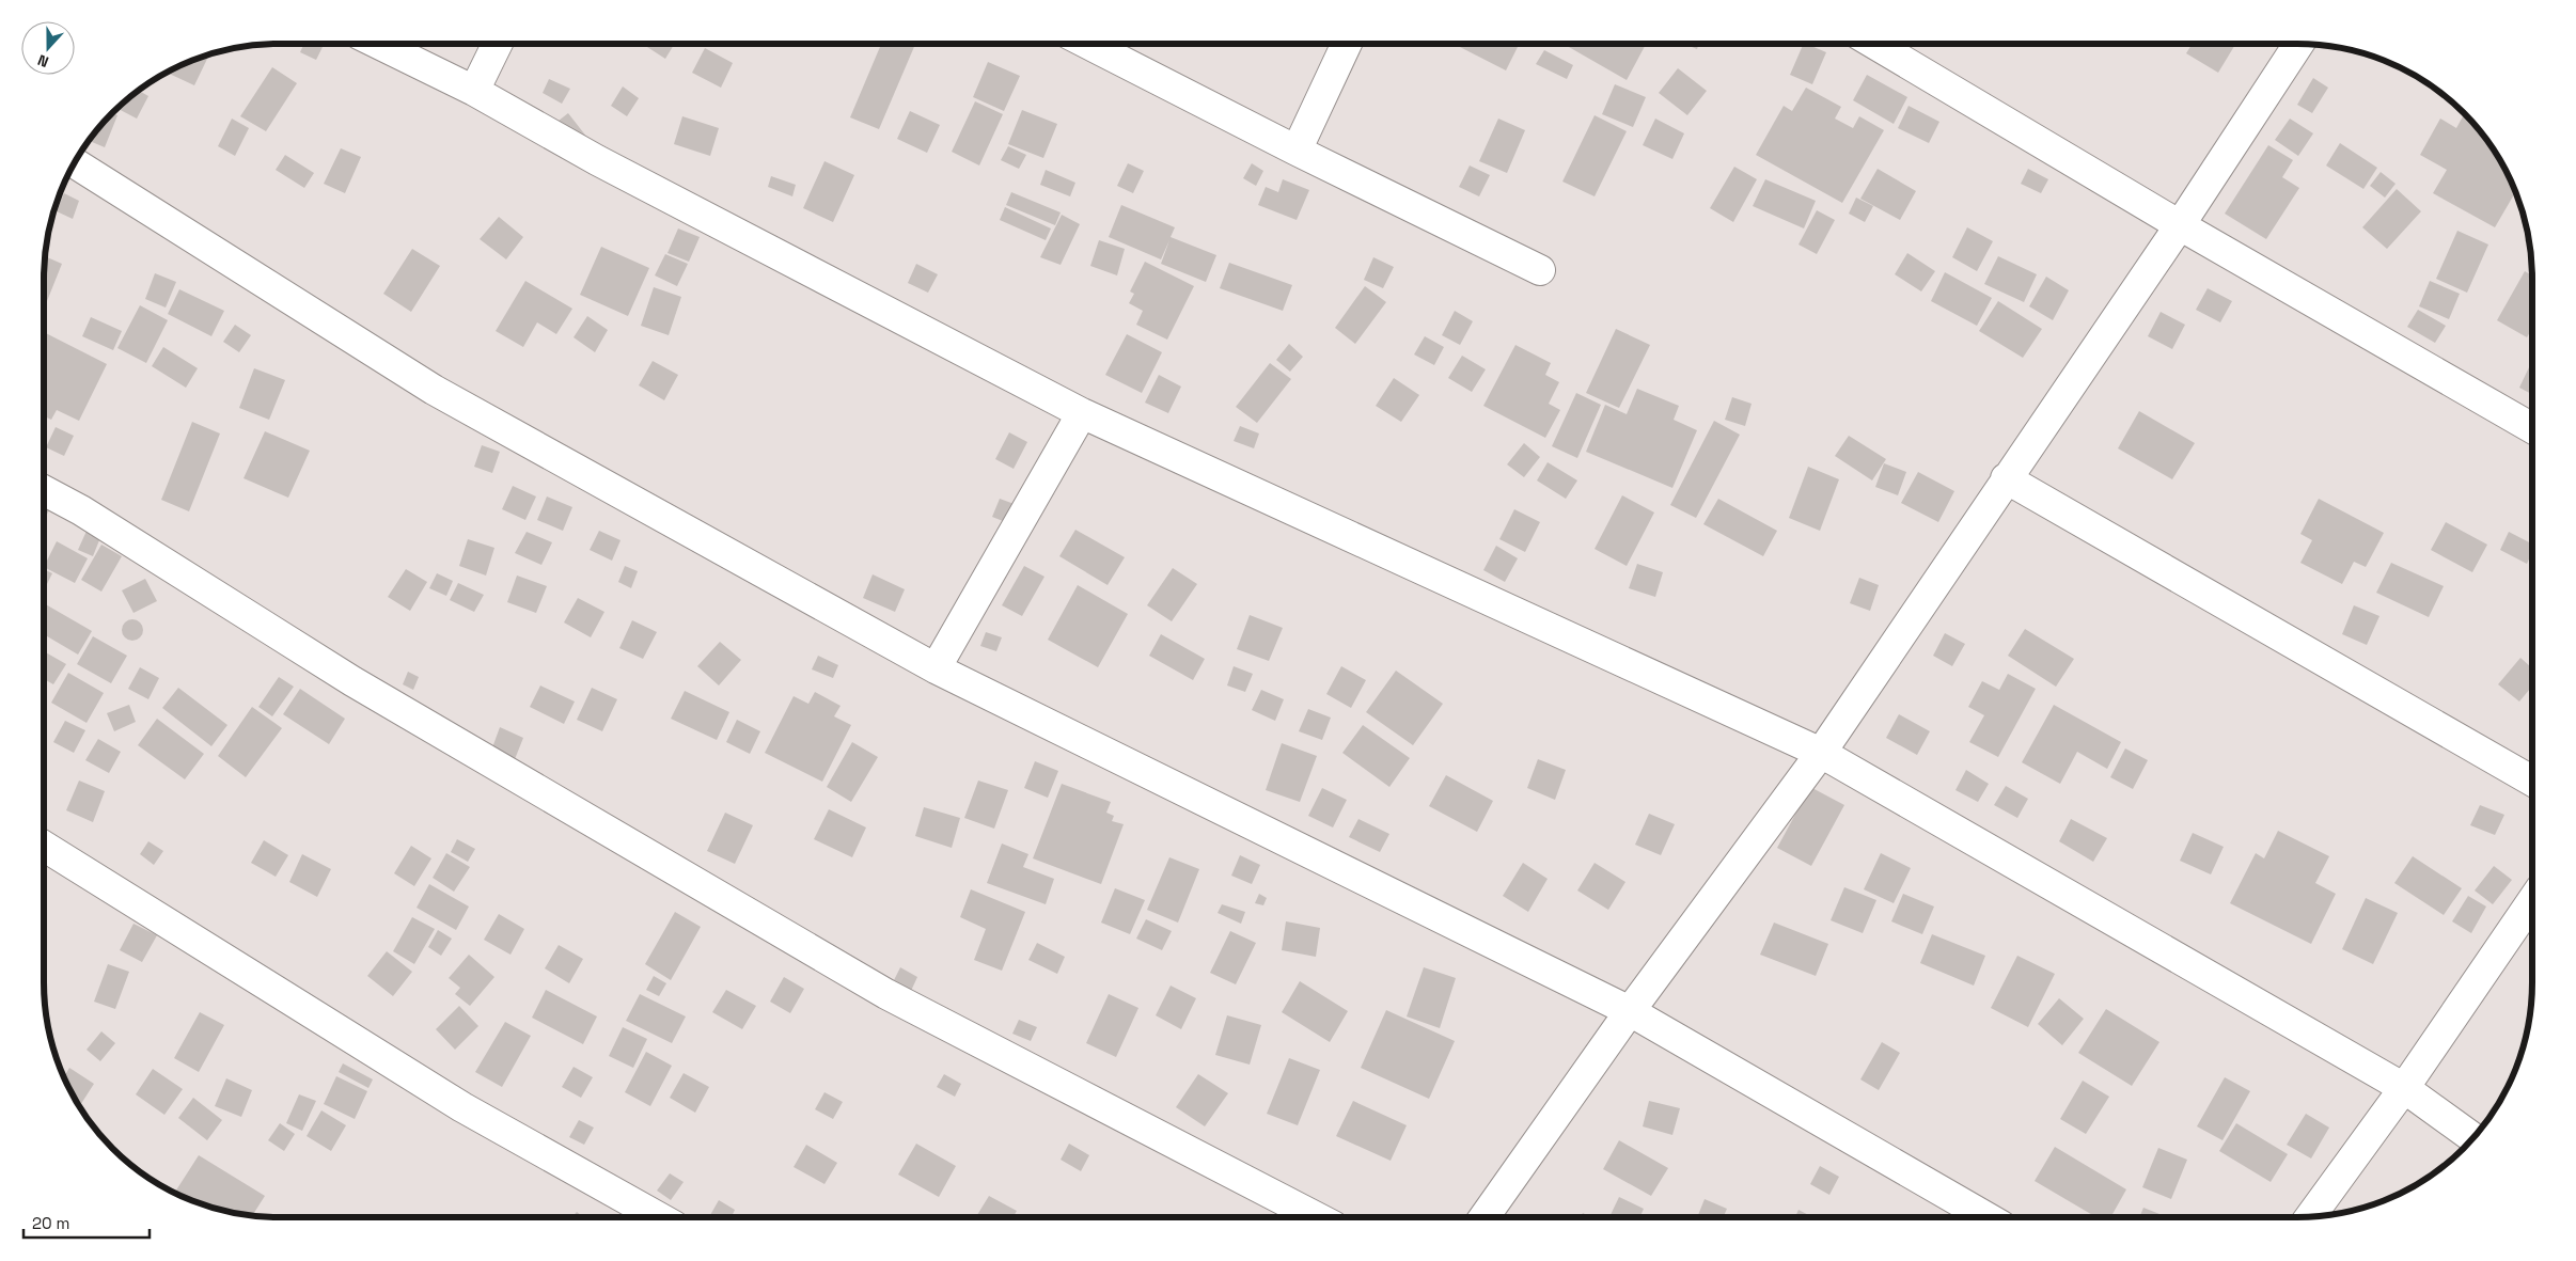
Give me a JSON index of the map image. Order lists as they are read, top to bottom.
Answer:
{
  "scale_bar": "20 m",
  "north": "bottom"
}
